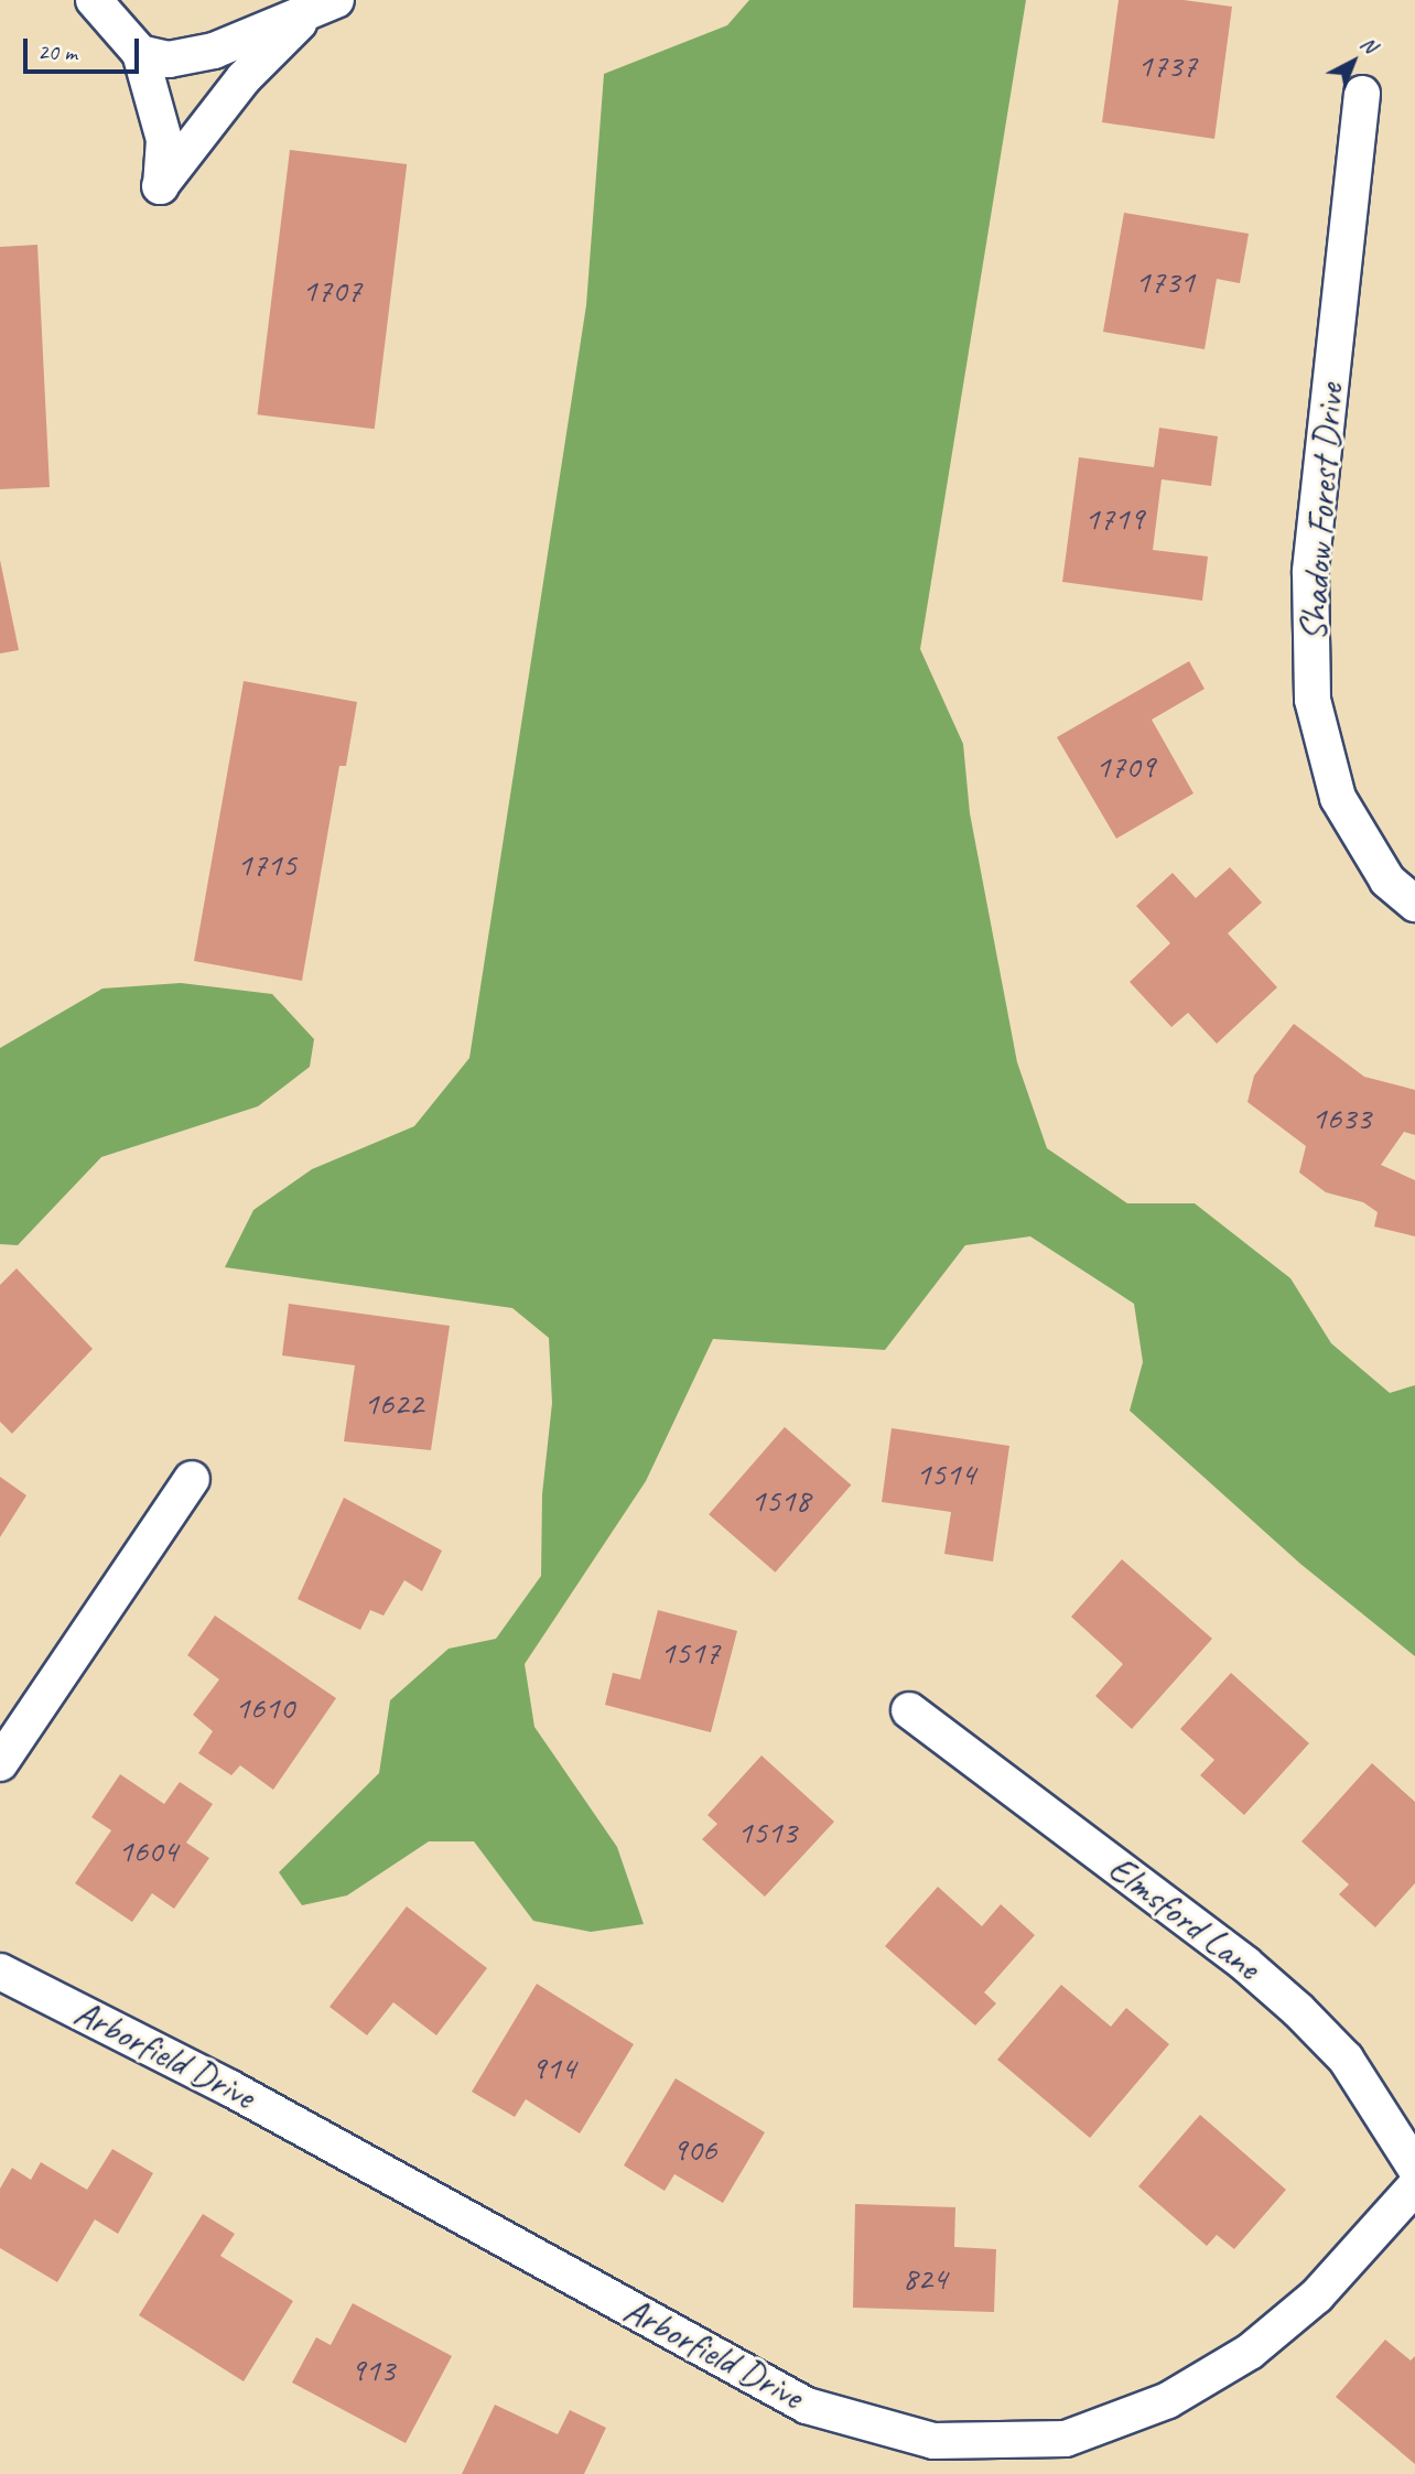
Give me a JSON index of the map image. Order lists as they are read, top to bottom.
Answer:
{
  "streets": {
    "street": ["Shadow Forest Drive", "Elmsford Lane", "Arborfield Drive"]
  },
  "house_numbers": [
    "1737",
    "1731",
    "1707",
    "1719",
    "1709",
    "1715",
    "1633",
    "1622",
    "1514",
    "1518",
    "1517",
    "1610",
    "1513",
    "1604",
    "914",
    "906",
    "824",
    "913"
  ],
  "scale_bar": "20 m",
  "north": "top right"
}
